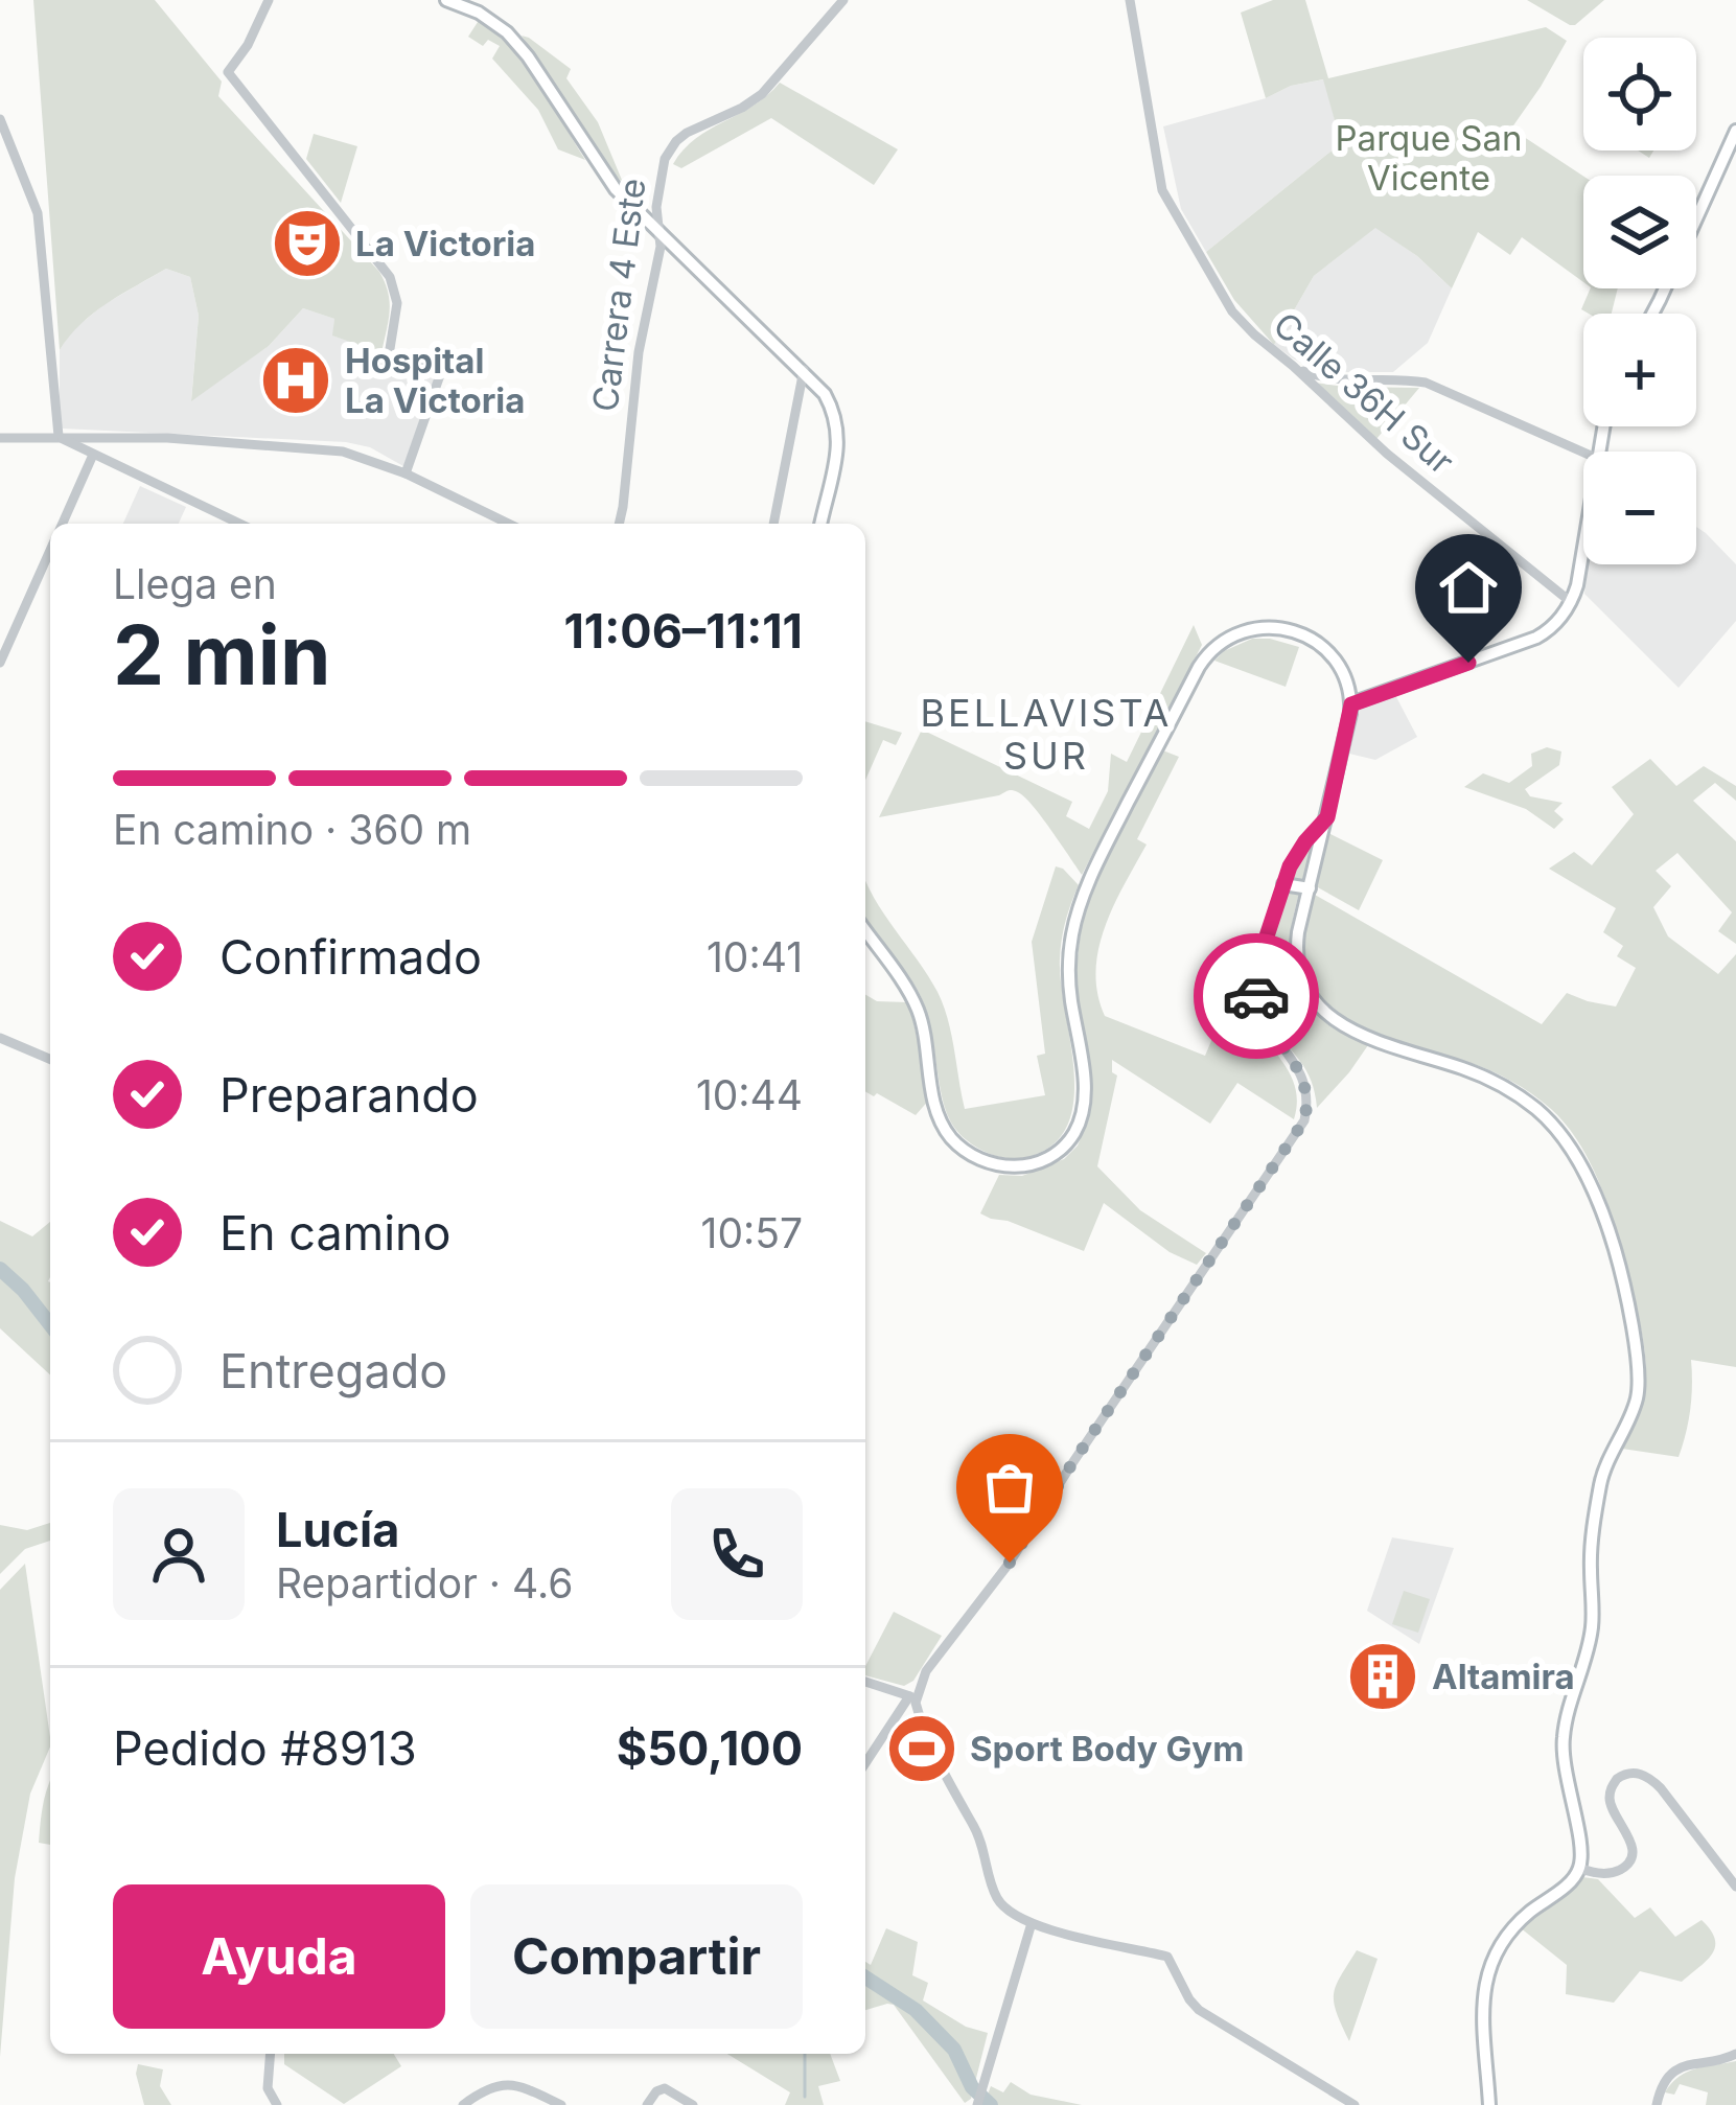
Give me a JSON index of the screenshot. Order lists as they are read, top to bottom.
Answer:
{
  "streets": {
    "street": ["Carrera 4 Este", "Calle 36H Sur"]
  },
  "districts": ["BELLAVISTA SUR"],
  "parks": ["Parque San Vicente"],
  "places": {
    "theatre": ["La Victoria"],
    "hospital": ["Hospital La Victoria"],
    "building": ["Altamira"],
    "sports": ["Sport Body Gym"]
  },
  "page": {
    "map_buttons": ["+", "−"],
    "heading": ["2 min", "Llega en", "11:06–11:11"],
    "panel": [
      "Lucía",
      "Repartidor · 4.6",
      "Pedido #8913",
      "$50,100"
    ],
    "bar": "En camino · 360 m",
    "list": [
      ["Confirmado", "10:41"],
      ["Preparando", "10:44"],
      ["En camino", "10:57"],
      "Entregado"
    ],
    "buttons": ["Ayuda", "Compartir"]
  }
}
